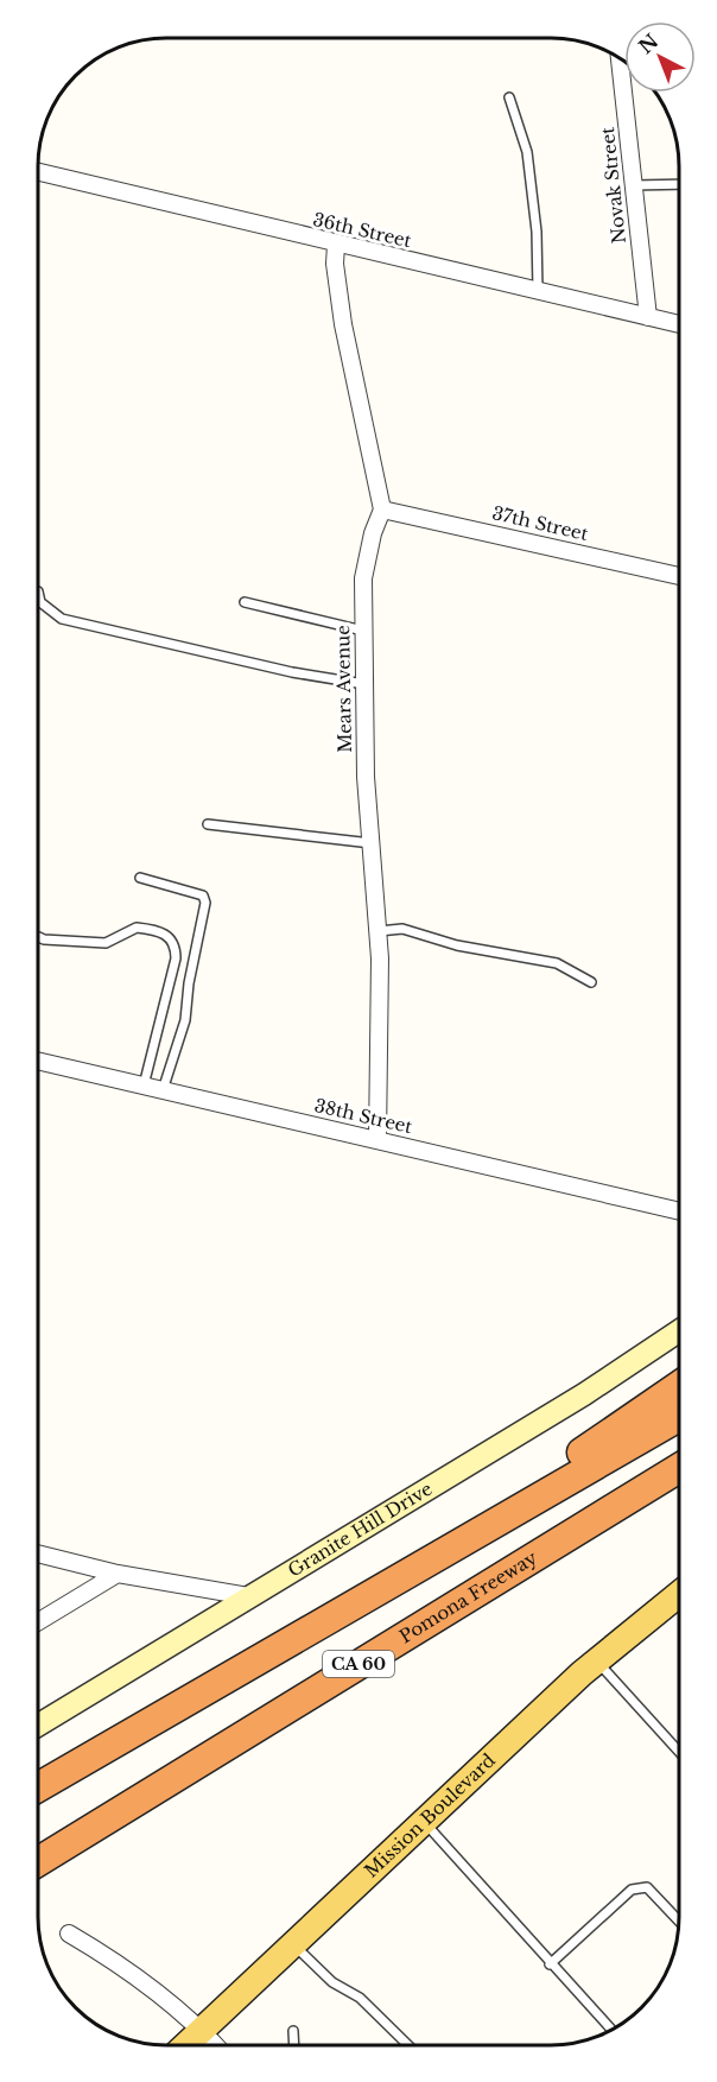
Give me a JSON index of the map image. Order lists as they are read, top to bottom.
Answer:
{
  "streets": {
    "highway": ["Pomona Freeway", "CA 60"],
    "main road": ["Mission Boulevard"],
    "street": [
      "Novak Street",
      "36th Street",
      "37th Street",
      "Mears Avenue",
      "38th Street",
      "Granite Hill Drive"
    ]
  },
  "crossings": [
    ["Novak Street", "36th Street"],
    ["37th Street", "Mears Avenue"],
    ["Mears Avenue", "38th Street"]
  ],
  "north": "top left"
}
